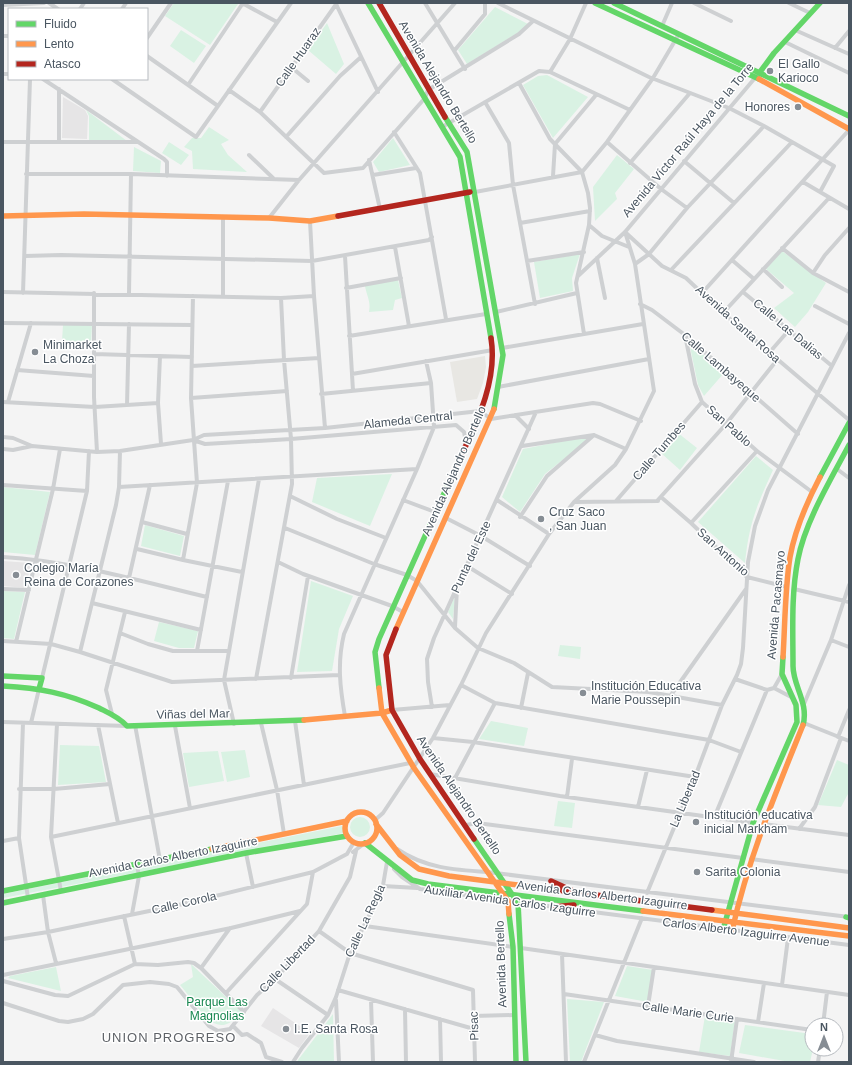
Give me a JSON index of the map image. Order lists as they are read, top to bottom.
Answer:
{
  "streets": {
    "main road": [
      "Avenida Alejandro Bertello",
      "Avenida Víctor Raúl Haya de la Torre",
      "Avenida Pacasmayo",
      "Viñas del Mar",
      "Avenida Carlos Alberto Izaguirre",
      "Avenida Bertello"
    ],
    "street": [
      "Calle Huaraz",
      "Avenida Santa Rosa",
      "Calle Las Dalias",
      "Calle Lambayeque",
      "Alameda Central",
      "San Pablo",
      "Calle Tumbes",
      "San Antonio",
      "Punta del Este",
      "La Libertad",
      "Auxiliar Avenida Carlos Izaguirre",
      "Calle Corola",
      "Calle La Regla",
      "Carlos Alberto Izaguirre Avenue",
      "Calle Libertad",
      "Calle Marie Curie",
      "Pisac"
    ]
  },
  "crossings": [
    ["Avenida Alejandro Bertello", "Avenida Víctor Raúl Haya de la Torre"],
    ["Avenida Alejandro Bertello", "Alameda Central"],
    ["Avenida Alejandro Bertello", "Viñas del Mar"],
    ["Avenida Alejandro Bertello", "Avenida Carlos Alberto Izaguirre"],
    ["Avenida Alejandro Bertello", "Auxiliar Avenida Carlos Izaguirre"],
    ["Avenida Alejandro Bertello", "Avenida Bertello"],
    ["Avenida Víctor Raúl Haya de la Torre", "Avenida Santa Rosa"],
    ["Avenida Víctor Raúl Haya de la Torre", "Calle Lambayeque"],
    ["Avenida Víctor Raúl Haya de la Torre", "Avenida Carlos Alberto Izaguirre"],
    ["Avenida Santa Rosa", "Avenida Pacasmayo"],
    ["Avenida Santa Rosa", "La Libertad"],
    ["Calle Las Dalias", "La Libertad"],
    ["Calle Lambayeque", "San Pablo"],
    ["Calle Lambayeque", "La Libertad"],
    ["San Pablo", "Calle Tumbes"],
    ["San Pablo", "Avenida Pacasmayo"],
    ["San Pablo", "La Libertad"],
    ["San Antonio", "Avenida Pacasmayo"],
    ["San Antonio", "La Libertad"],
    ["Avenida Pacasmayo", "Avenida Carlos Alberto Izaguirre"],
    ["Avenida Pacasmayo", "Auxiliar Avenida Carlos Izaguirre"],
    ["Avenida Pacasmayo", "Carlos Alberto Izaguirre Avenue"],
    ["La Libertad", "Auxiliar Avenida Carlos Izaguirre"],
    ["Avenida Carlos Alberto Izaguirre", "Auxiliar Avenida Carlos Izaguirre"],
    ["Avenida Carlos Alberto Izaguirre", "Calle La Regla"],
    ["Avenida Carlos Alberto Izaguirre", "Avenida Bertello"],
    ["Auxiliar Avenida Carlos Izaguirre", "Calle La Regla"],
    ["Auxiliar Avenida Carlos Izaguirre", "Carlos Alberto Izaguirre Avenue"],
    ["Auxiliar Avenida Carlos Izaguirre", "Avenida Bertello"],
    ["Calle Corola", "Calle Libertad"],
    ["Calle La Regla", "Pisac"]
  ],
  "districts": ["UNION PROGRESO"],
  "parks": ["Parque Las Magnolias"],
  "places": [
    "El Gallo Karioco",
    "Honores",
    "Minimarket La Choza",
    "Cruz Saco , San Juan",
    "Colegio María Reina de Corazones",
    "Institución Educativa Marie Poussepin",
    "Institución educativa inicial Markham",
    "Sarita Colonia",
    "I.E. Santa Rosa"
  ],
  "legend": ["Fluido", "Lento", "Atasco"],
  "north": "top"
}
